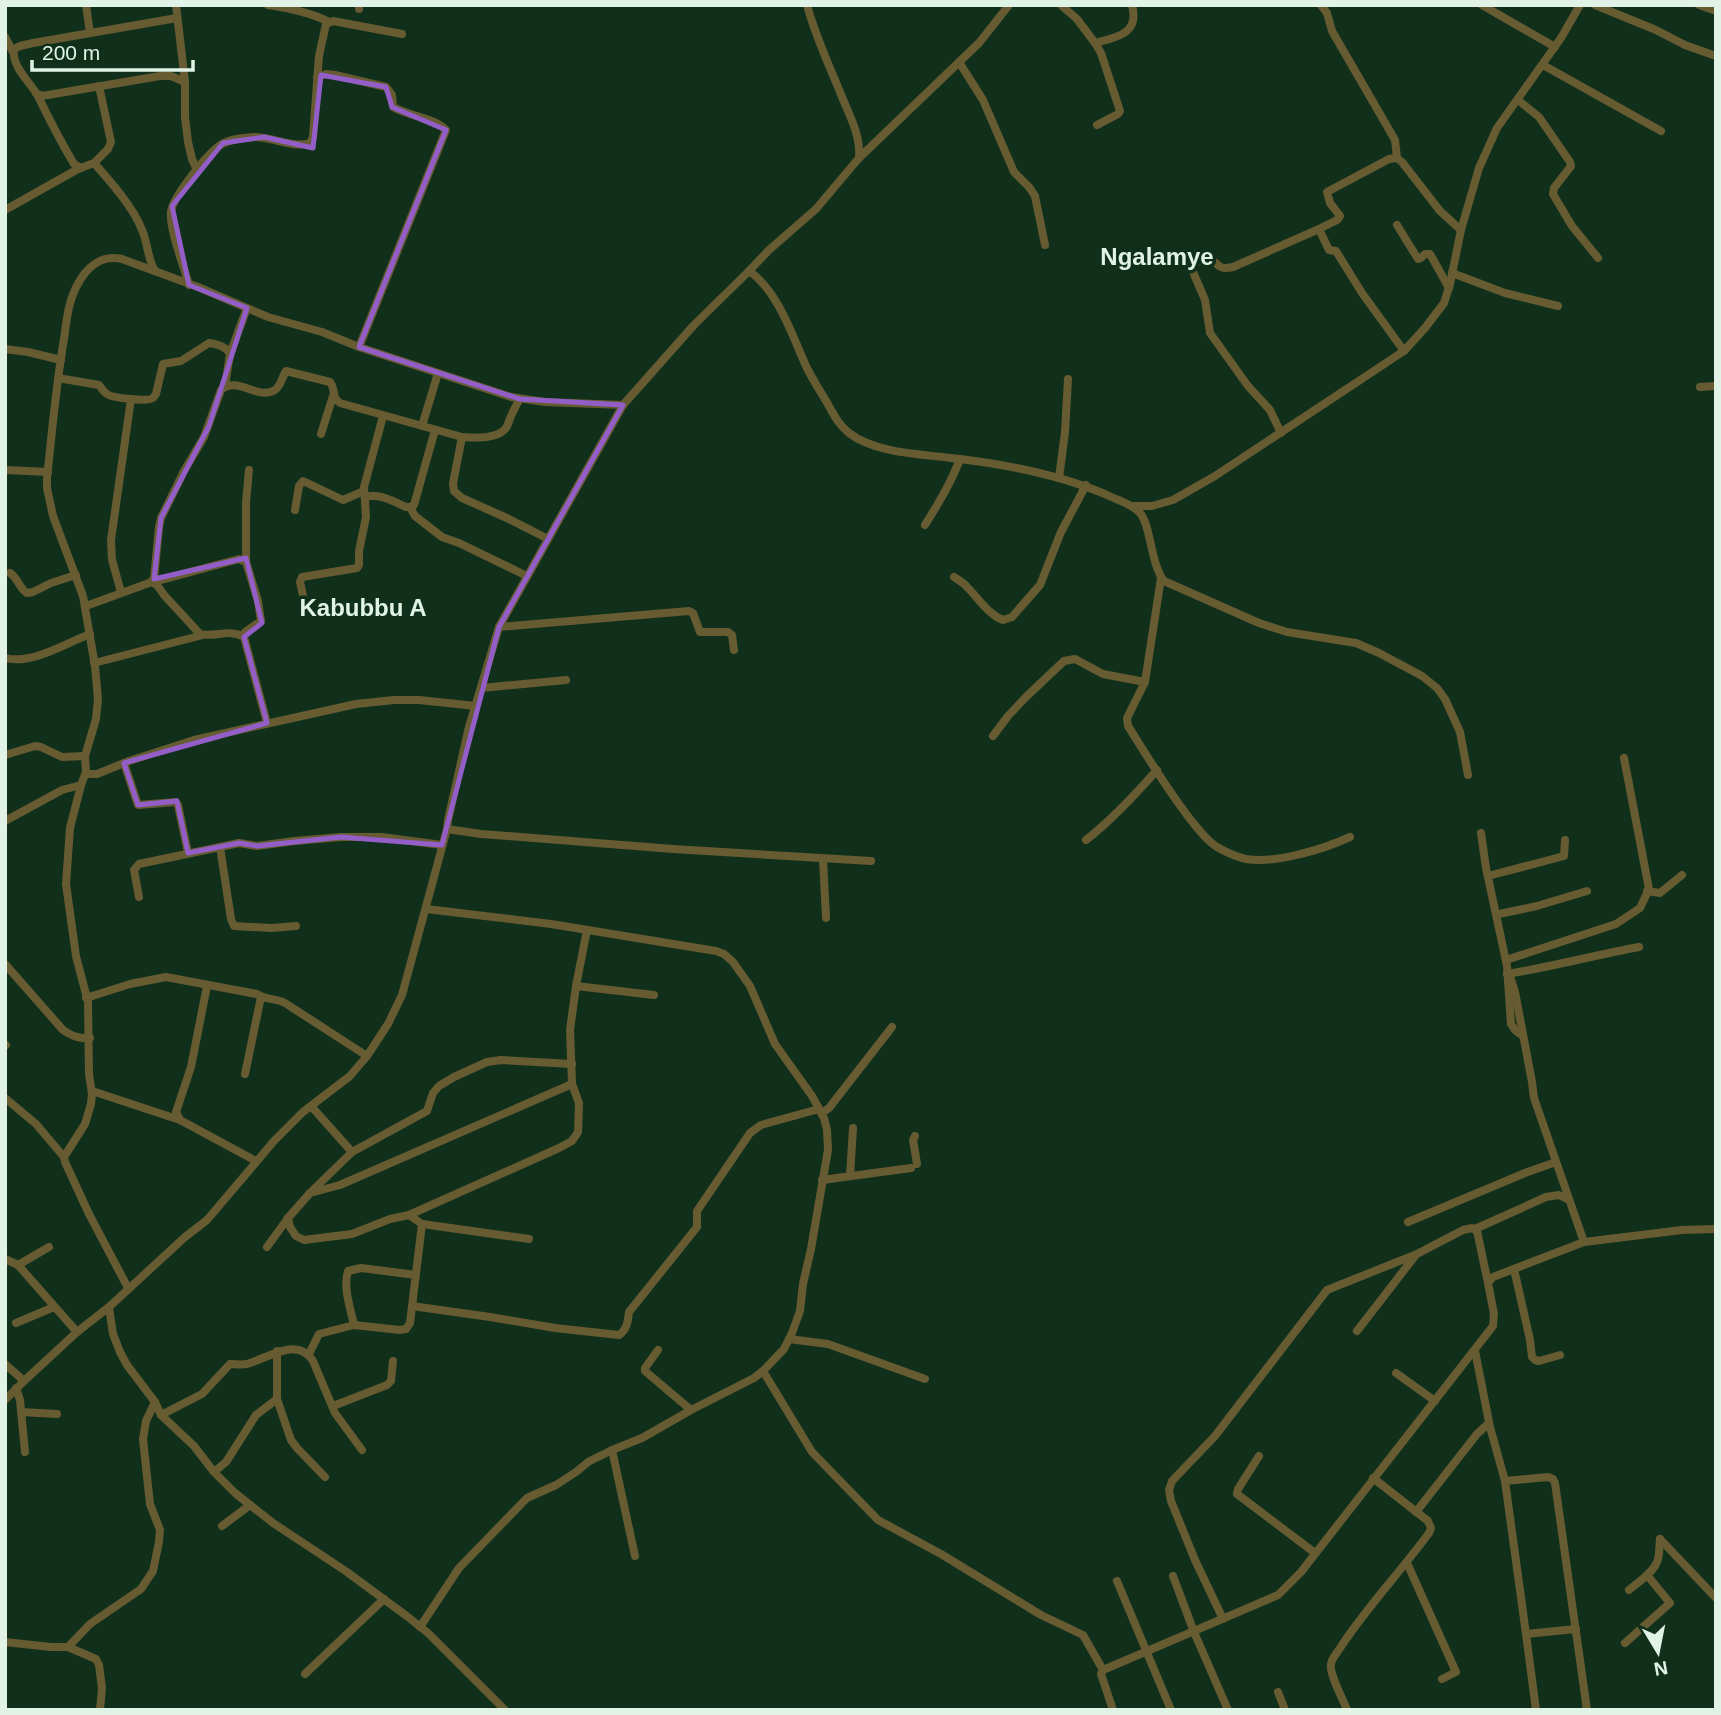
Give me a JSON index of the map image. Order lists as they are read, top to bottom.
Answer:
{
  "districts": ["Ngalamye", "Kabubbu A"],
  "scale_bar": "200 m",
  "north": "bottom"
}
